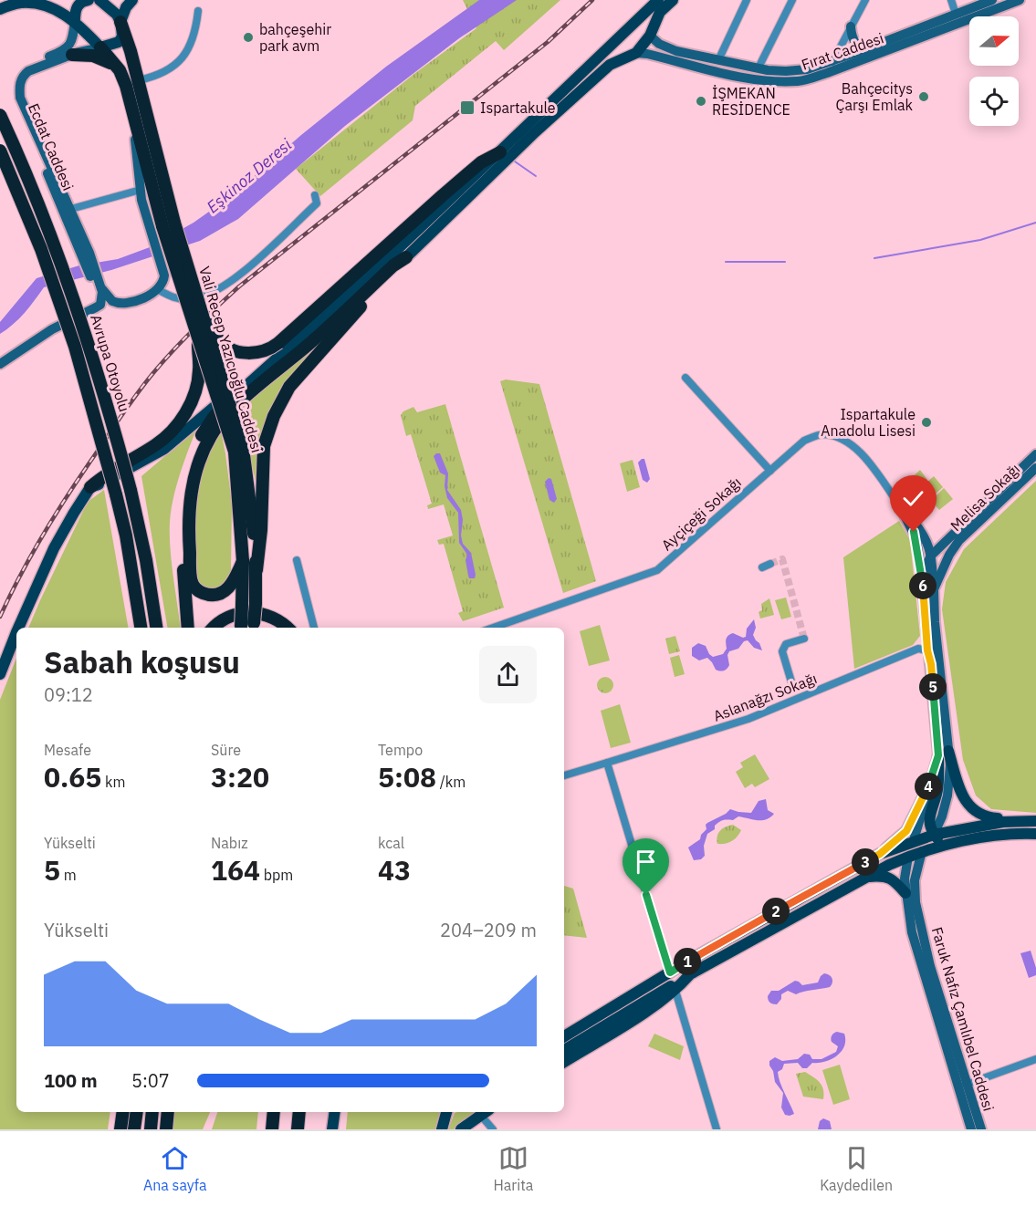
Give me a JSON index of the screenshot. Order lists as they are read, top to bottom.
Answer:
{
  "streets": {
    "highway": ["Vali Recep Yazıcıoğlu Caddesi", "Avrupa Otoyolu"],
    "main road": [
      "Fırat Caddesi",
      "Ecdat Caddesi",
      "Melisa Sokağı",
      "Ayçiçeği Sokağı",
      "Faruk Nafız Çamlıbel Caddesi"
    ],
    "street": ["Aslanağzı Sokağı"]
  },
  "crossings": [
    ["Melisa Sokağı", "Ayçiçeği Sokağı"],
    ["Melisa Sokağı", "Aslanağzı Sokağı"]
  ],
  "water": ["Eşkinoz Deresi"],
  "places": {
    "other": [
      "bahçeşehir park avm",
      "Bahçecitys Çarşı Emlak",
      "İŞMEKAN RESİDENCE",
      "Ispartakule Anadolu Lisesi"
    ],
    "transit": ["Ispartakule"]
  },
  "north": "right",
  "page": {
    "pins": [
      "6",
      "5",
      "4",
      "3",
      "2",
      "1"
    ],
    "heading": ["Sabah koşusu", "09:12"],
    "stats": [
      ["Mesafe", "0.65 km"],
      ["Süre", "3:20"],
      ["Tempo", "5:08 /km"],
      ["Yükselti", "5 m"],
      ["Nabız", "164 bpm"],
      ["kcal", "43"]
    ],
    "chart": ["Yükselti", "204–209 m"],
    "list": [
      {
        "name": "100 m",
        "note": "5:07"
      }
    ],
    "tabs": ["Ana sayfa", "Harita", "Kaydedilen"]
  }
}
